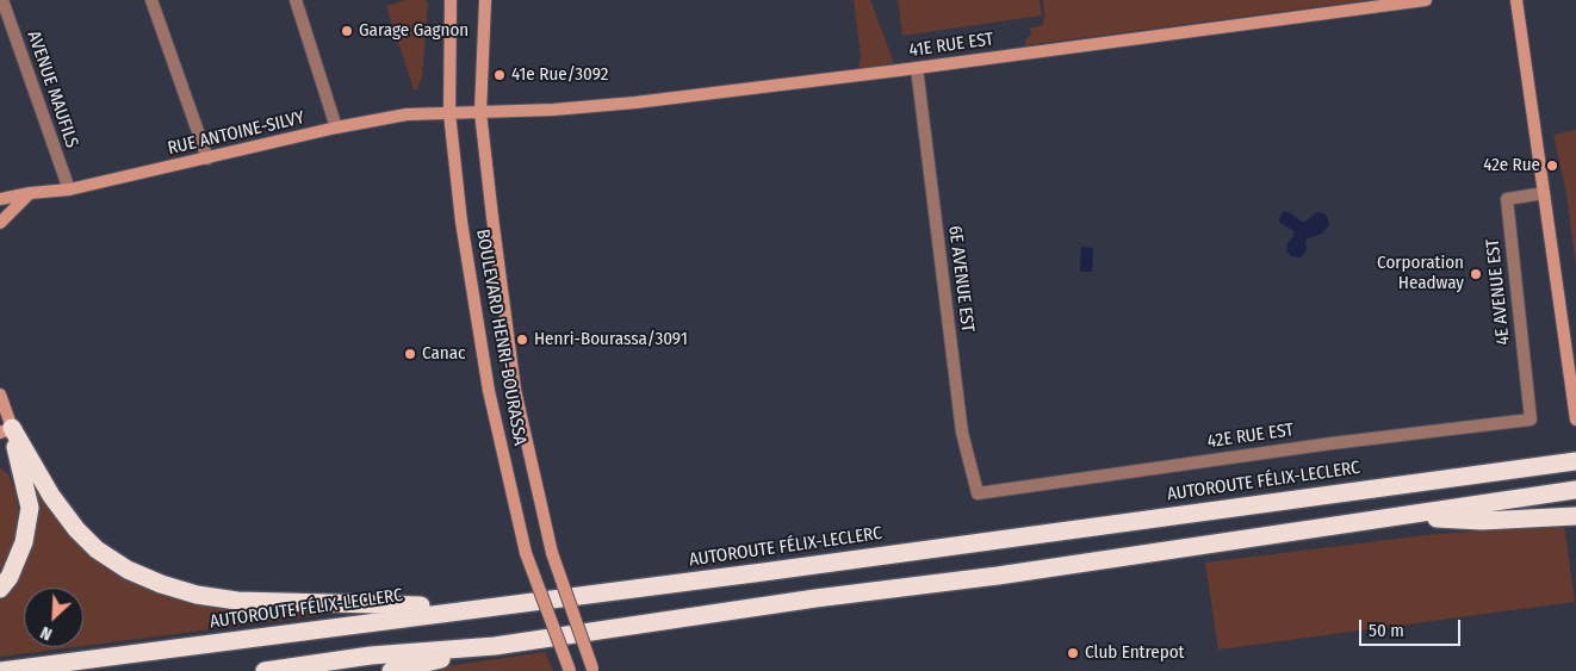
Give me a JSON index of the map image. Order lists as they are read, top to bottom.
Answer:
{
  "streets": {
    "highway": ["AUTOROUTE FÉLIX-LECLERC"],
    "street": [
      "41E RUE EST",
      "AVENUE MAUFILS",
      "RUE ANTOINE-SILVY",
      "6E AVENUE EST",
      "4E AVENUE EST",
      "BOULEVARD HENRI-BOURASSA",
      "42E RUE EST"
    ]
  },
  "crossings": [
    ["41E RUE EST", "RUE ANTOINE-SILVY"],
    ["41E RUE EST", "6E AVENUE EST"],
    ["41E RUE EST", "BOULEVARD HENRI-BOURASSA"],
    ["AVENUE MAUFILS", "RUE ANTOINE-SILVY"],
    ["RUE ANTOINE-SILVY", "BOULEVARD HENRI-BOURASSA"],
    ["6E AVENUE EST", "42E RUE EST"],
    ["4E AVENUE EST", "42E RUE EST"]
  ],
  "places": [
    "Garage Gagnon",
    "41e Rue/3092",
    "42e Rue",
    "Corporation Headway",
    "Henri-Bourassa/3091",
    "Canac",
    "Club Entrepot"
  ],
  "scale_bar": "50 m",
  "north": "bottom left"
}
